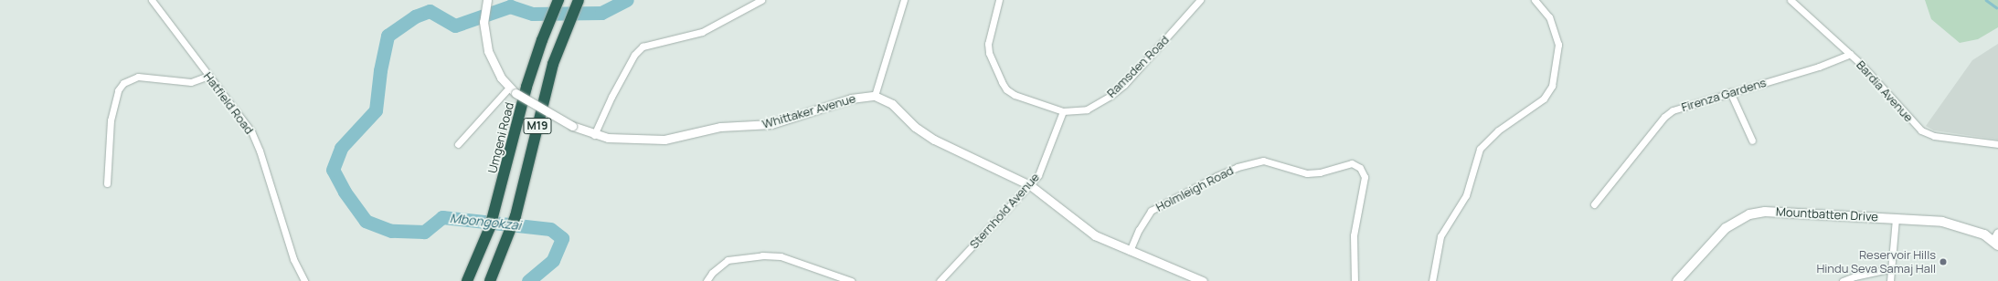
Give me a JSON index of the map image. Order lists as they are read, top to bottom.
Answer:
{
  "streets": {
    "highway": ["M19", "Umgeni Road"],
    "main road": ["Mountbatten Drive"],
    "street": [
      "Ramsden Road",
      "Bardia Avenue",
      "Firenza Gardens",
      "Hatfield Road",
      "Whittaker Avenue",
      "Holmleigh Road",
      "Sternhold Avenue"
    ]
  },
  "crossings": [
    ["Ramsden Road", "Sternhold Avenue"],
    ["Bardia Avenue", "Firenza Gardens"]
  ],
  "water": ["Mbongokzai"],
  "places": ["Reservoir Hills Hindu Seva Samaj Hall"]
}
